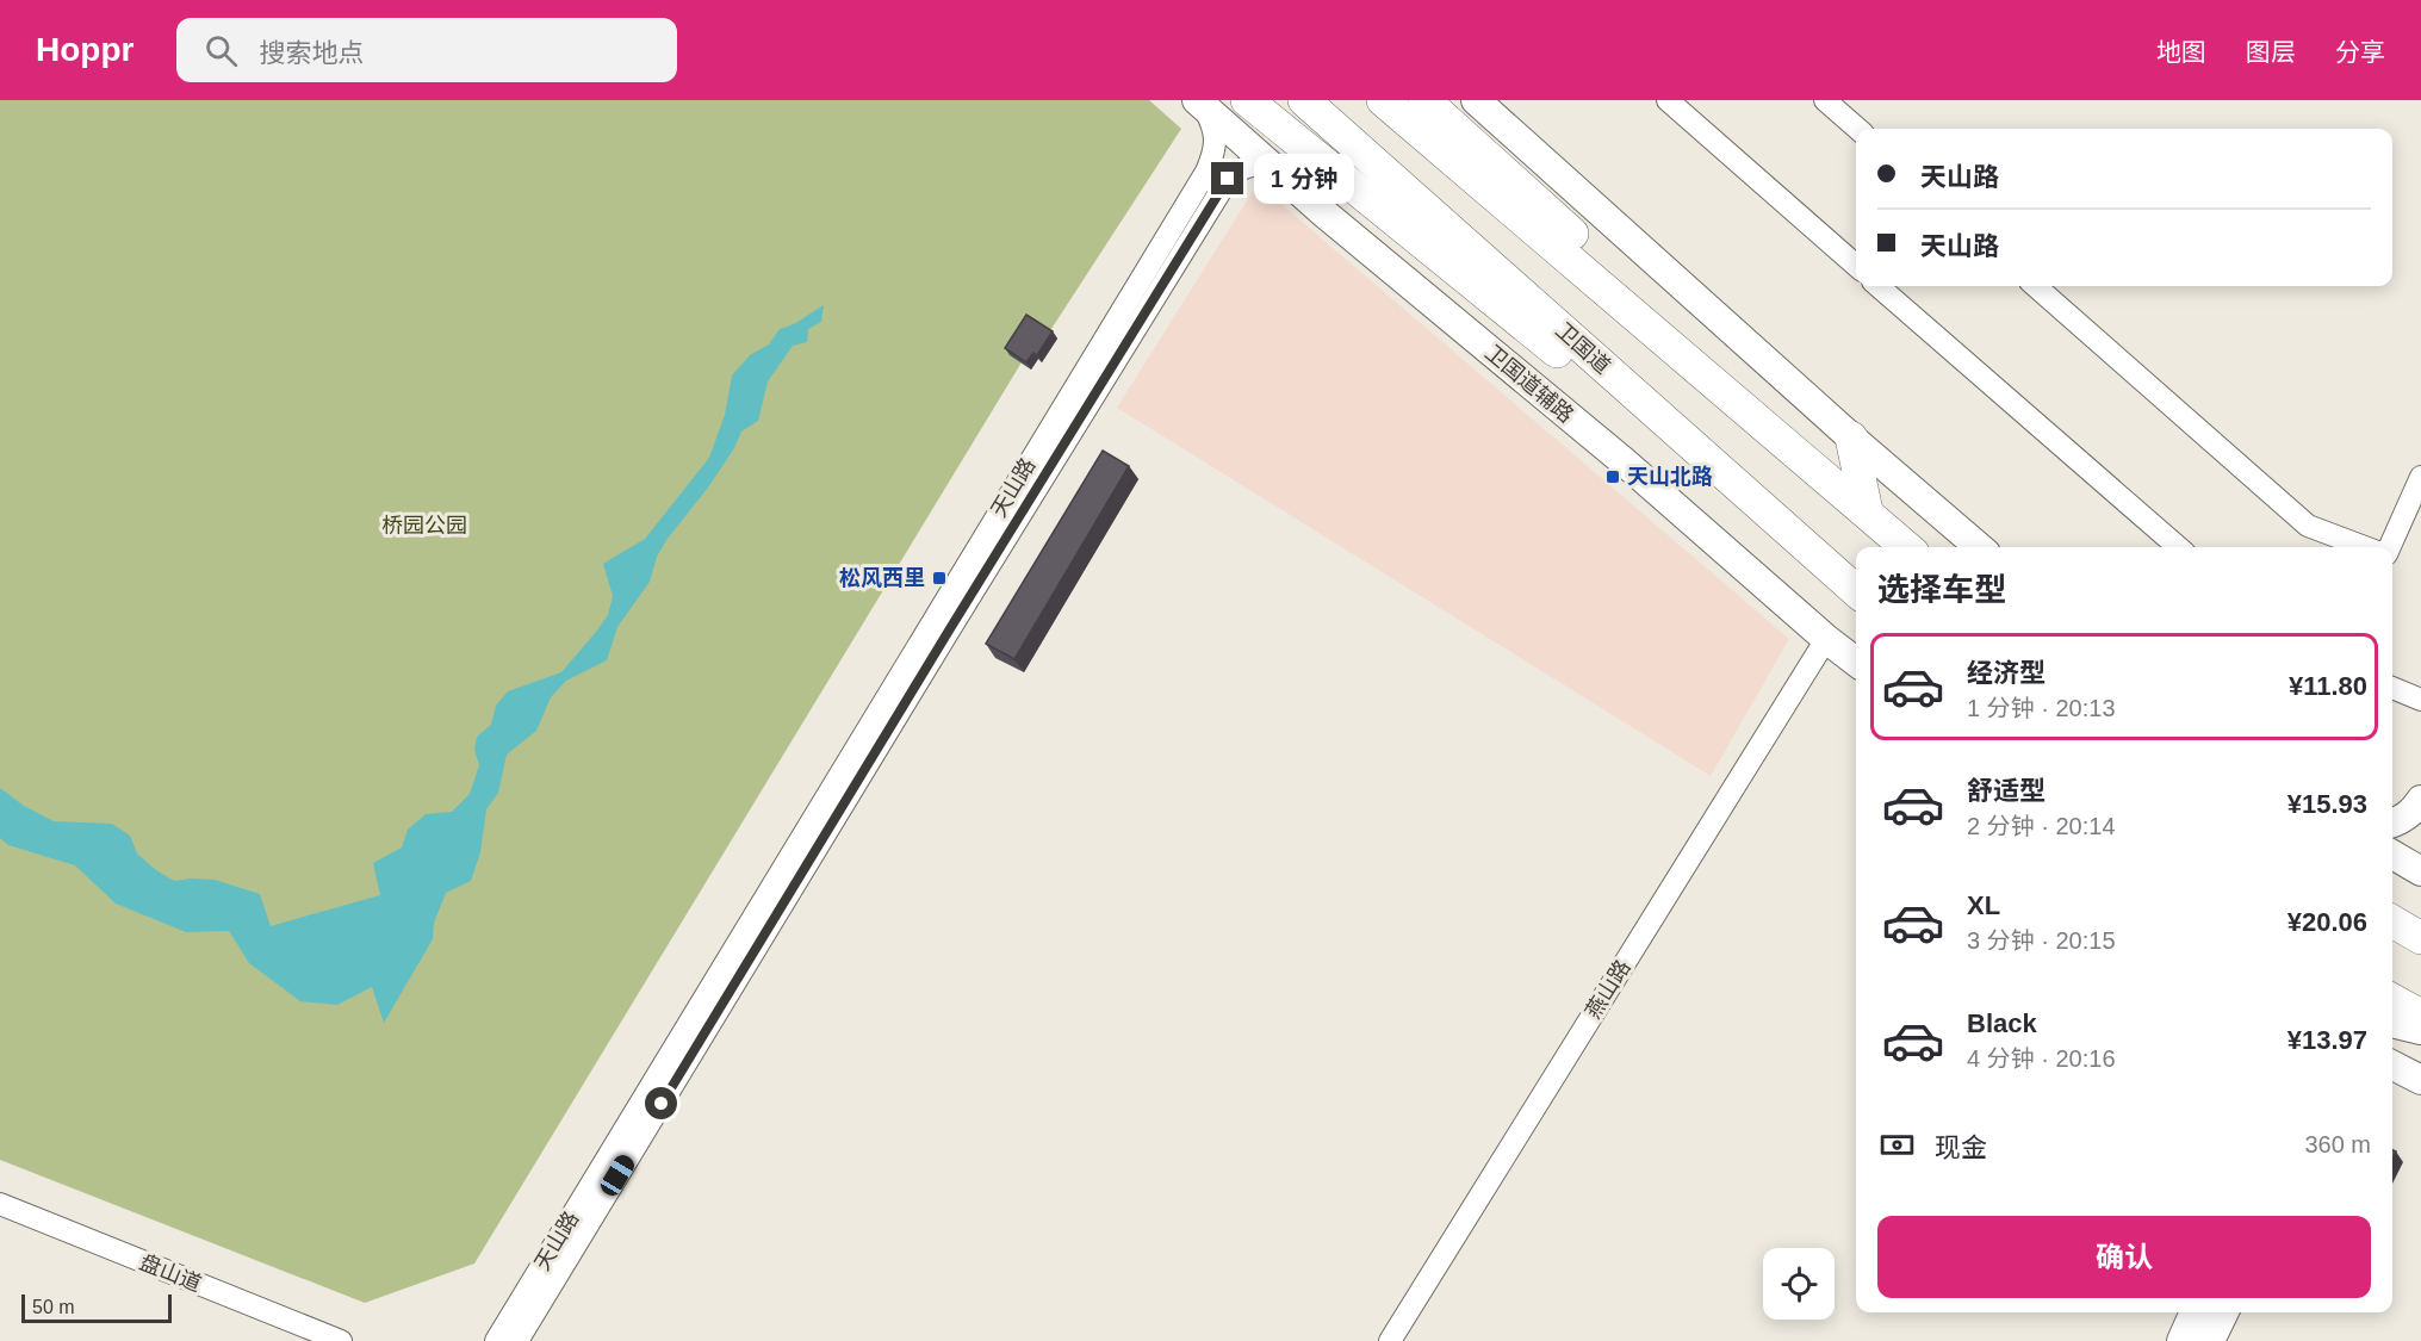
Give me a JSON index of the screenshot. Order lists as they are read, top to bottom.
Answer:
{
  "streets": {
    "highway": ["卫国道"],
    "main road": ["卫国道辅路"],
    "street": ["天山路", "燕山路", "盘山道"]
  },
  "crossings": [
    ["卫国道辅路", "天山路"],
    ["卫国道辅路", "燕山路"]
  ],
  "parks": ["桥园公园"],
  "places": {
    "transit": ["天山北路", "松风西里"]
  },
  "scale_bar": "50 m",
  "page": {
    "header": "Hoppr",
    "search": "搜索地点",
    "nav": ["地图", "图层", "分享"],
    "banner": ["天山路", "天山路"],
    "bubble": "1 分钟",
    "heading": "选择车型",
    "list": [
      {
        "name": "经济型",
        "note": "1 分钟 · 20:13",
        "value": "¥11.80"
      },
      {
        "name": "舒适型",
        "note": "2 分钟 · 20:14",
        "value": "¥15.93"
      },
      {
        "name": "XL",
        "note": "3 分钟 · 20:15",
        "value": "¥20.06"
      },
      {
        "name": "Black",
        "note": "4 分钟 · 20:16",
        "value": "¥13.97"
      }
    ],
    "pay": ["现金", "360 m"],
    "buttons": "确认",
    "scale": "50 m"
  }
}
